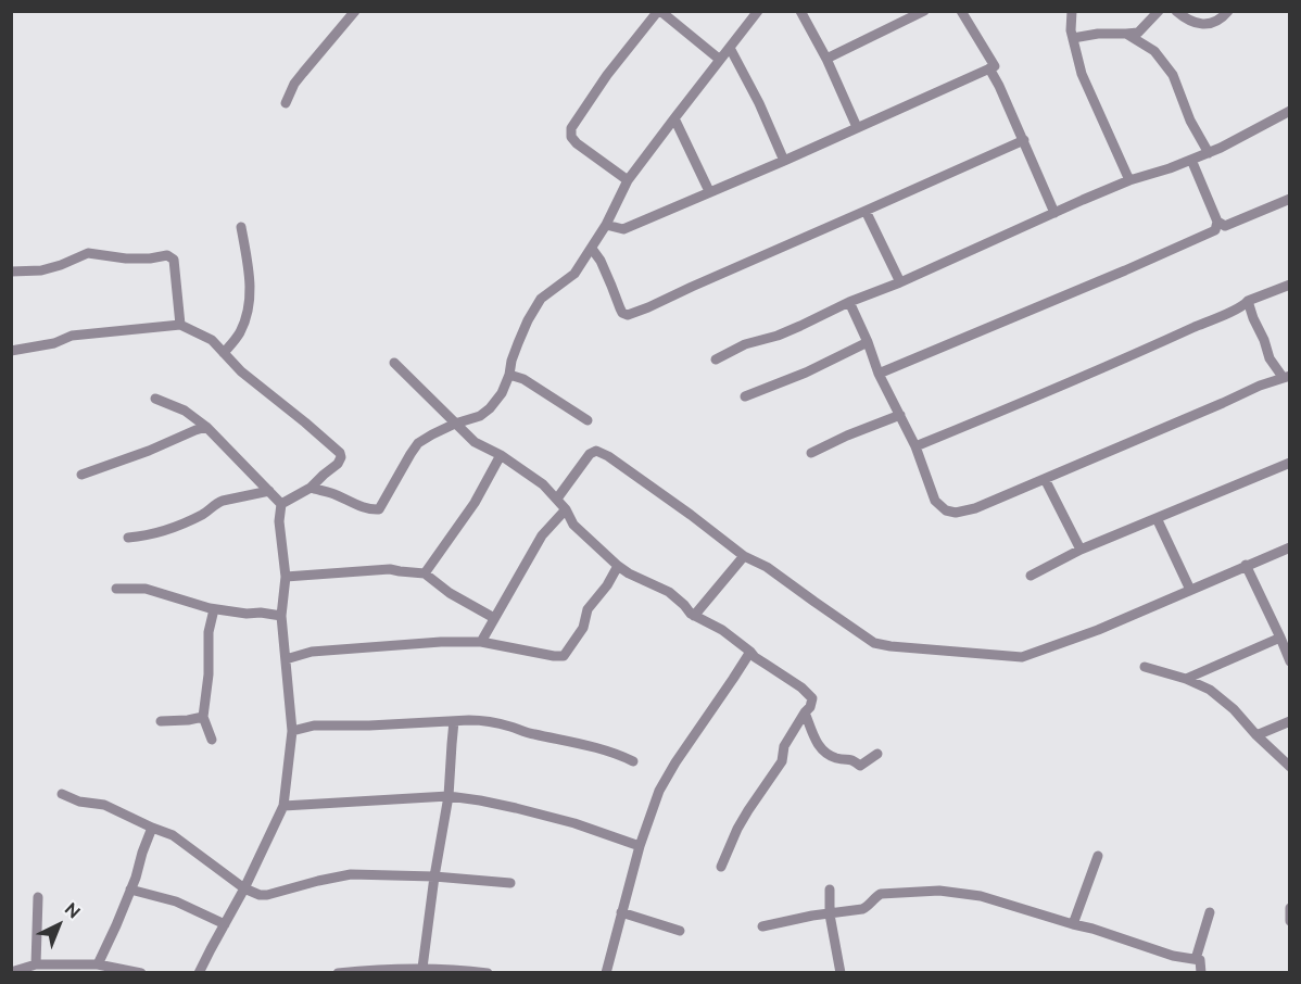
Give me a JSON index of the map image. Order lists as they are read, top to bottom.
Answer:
{
  "north": "top right"
}
